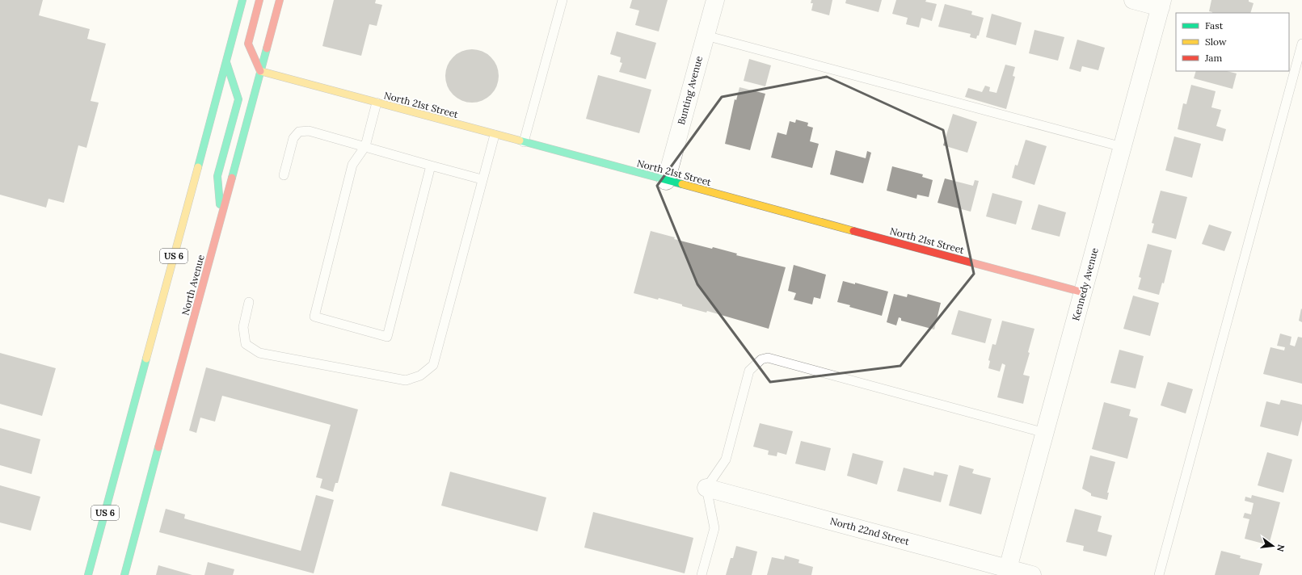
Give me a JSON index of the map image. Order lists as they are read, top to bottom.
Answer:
{
  "streets": {
    "main road": ["North 21st Street", "US 6", "North Avenue"],
    "street": ["Bunting Avenue", "Kennedy Avenue", "North 22nd Street"]
  },
  "crossings": [
    ["Bunting Avenue", "North 21st Street"],
    ["North 21st Street", "Kennedy Avenue"],
    ["North 21st Street", "North Avenue"],
    ["Kennedy Avenue", "North 22nd Street"]
  ],
  "legend": ["Fast", "Slow", "Jam"],
  "north": "right"
}
